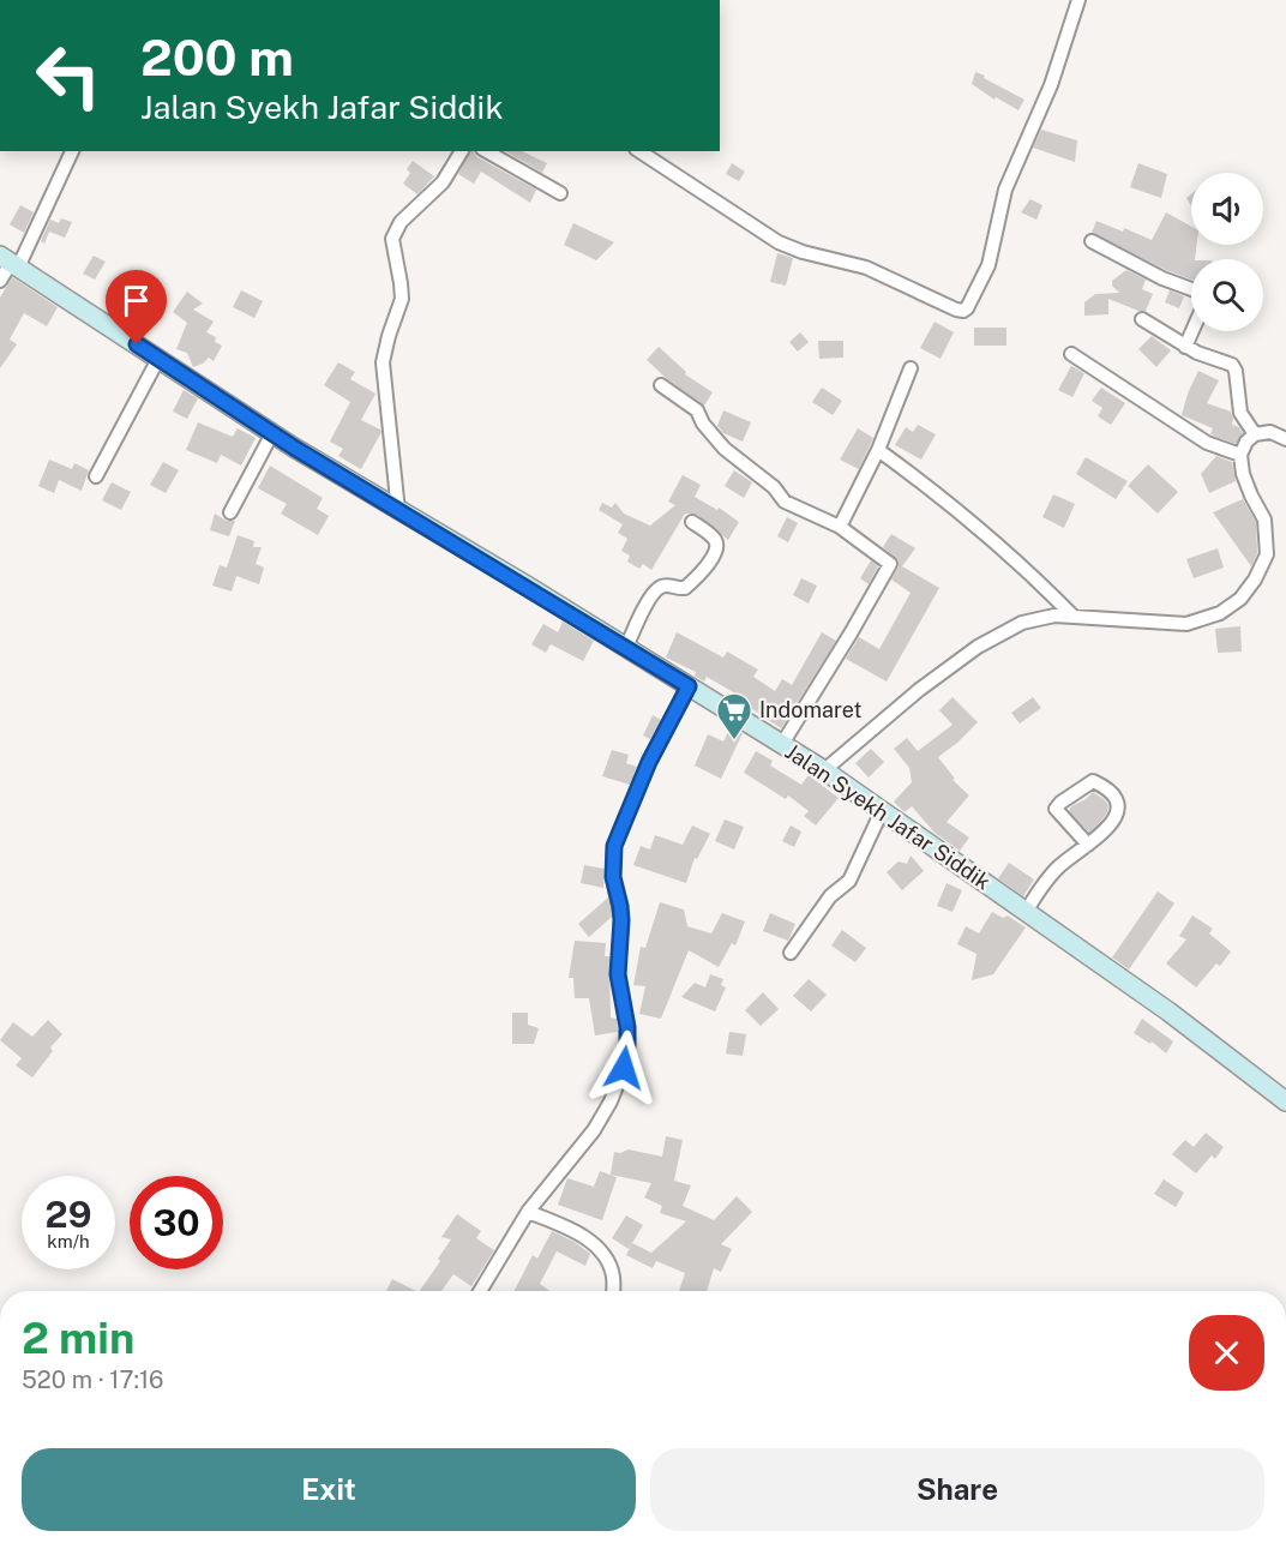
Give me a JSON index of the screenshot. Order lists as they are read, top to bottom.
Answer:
{
  "streets": {
    "main road": ["Jalan Syekh Jafar Siddik"]
  },
  "places": {
    "supermarket": ["Indomaret"]
  },
  "page": {
    "turn": ["200 m", "Jalan Syekh Jafar Siddik"],
    "speed": "29 km/h",
    "limit": "30",
    "heading": ["2 min", "520 m · 17:16"],
    "buttons": ["Exit", "Share"]
  }
}
